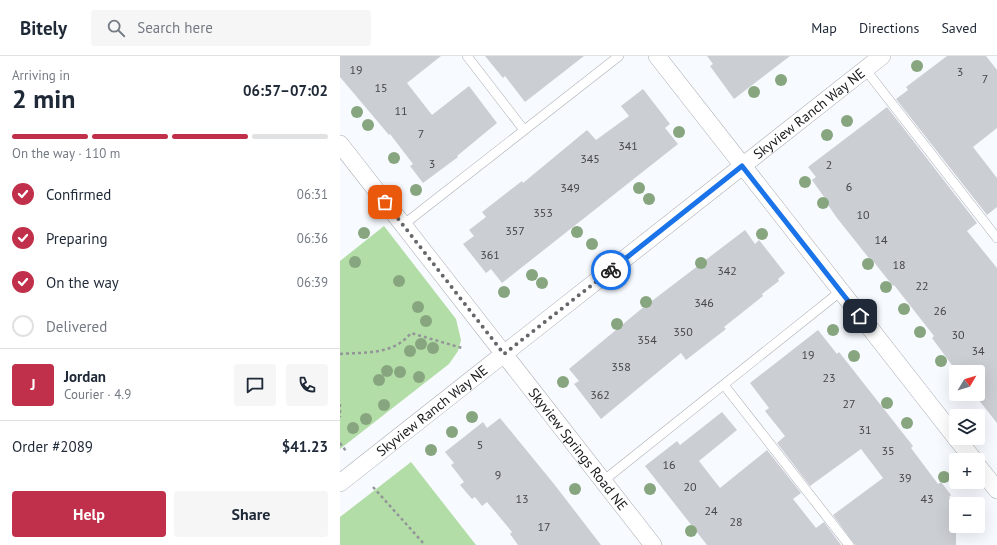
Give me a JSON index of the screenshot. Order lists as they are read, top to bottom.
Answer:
{
  "streets": {
    "street": ["Skyview Ranch Way NE", "Skyview Springs Road NE"]
  },
  "crossings": [
    ["Skyview Ranch Way NE", "Skyview Springs Road NE"]
  ],
  "house_numbers": [
    "19",
    "3",
    "7",
    "15",
    "11",
    "7",
    "341",
    "345",
    "3",
    "2",
    "6",
    "349",
    "353",
    "10",
    "357",
    "14",
    "361",
    "18",
    "342",
    "22",
    "346",
    "26",
    "350",
    "30",
    "354",
    "34",
    "19",
    "358",
    "23",
    "362",
    "27",
    "31",
    "5",
    "35",
    "16",
    "9",
    "39",
    "20",
    "13",
    "43",
    "24",
    "28",
    "17"
  ],
  "north": "top right",
  "page": {
    "header": "Bitely",
    "search": "Search here",
    "nav": ["Map", "Directions", "Saved"],
    "heading": ["2 min", "Arriving in", "06:57–07:02"],
    "panel": [
      "Jordan",
      "Courier · 4.9",
      "Order #2089",
      "$41.23"
    ],
    "bar": "On the way · 110 m",
    "list": [
      ["Confirmed", "06:31"],
      ["Preparing", "06:36"],
      ["On the way", "06:39"],
      "Delivered"
    ],
    "round": "J",
    "map_buttons": ["+", "−"],
    "buttons": ["Help", "Share"]
  }
}
